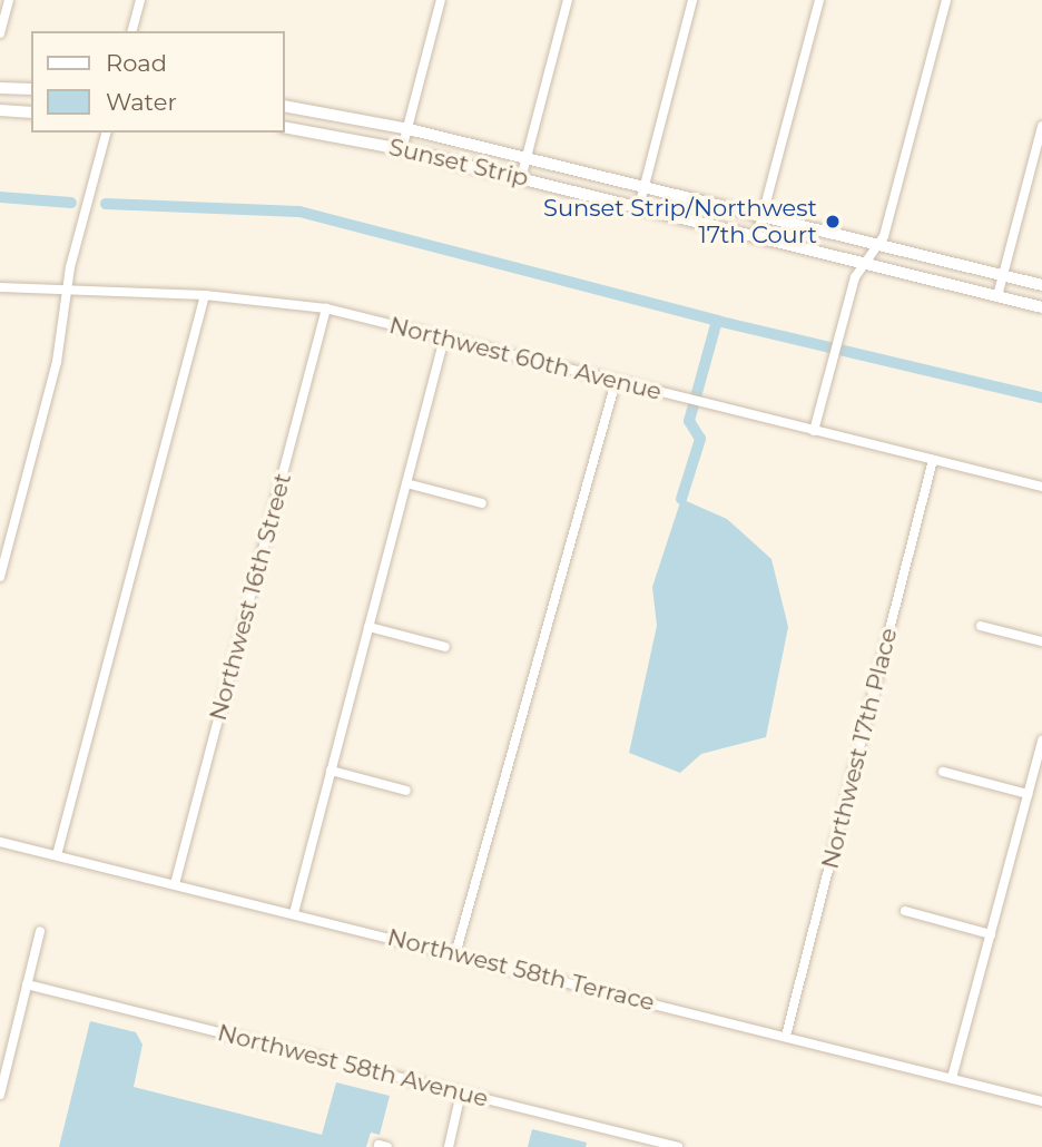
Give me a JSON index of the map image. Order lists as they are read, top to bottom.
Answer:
{
  "streets": {
    "street": [
      "Sunset Strip",
      "Northwest 60th Avenue",
      "Northwest 16th Street",
      "Northwest 17th Place",
      "Northwest 58th Terrace",
      "Northwest 58th Avenue"
    ]
  },
  "crossings": [
    ["Northwest 60th Avenue", "Northwest 16th Street"],
    ["Northwest 60th Avenue", "Northwest 17th Place"],
    ["Northwest 16th Street", "Northwest 58th Terrace"],
    ["Northwest 17th Place", "Northwest 58th Terrace"]
  ],
  "places": ["Sunset Strip/Northwest 17th Court"],
  "legend": ["Road", "Water"]
}
